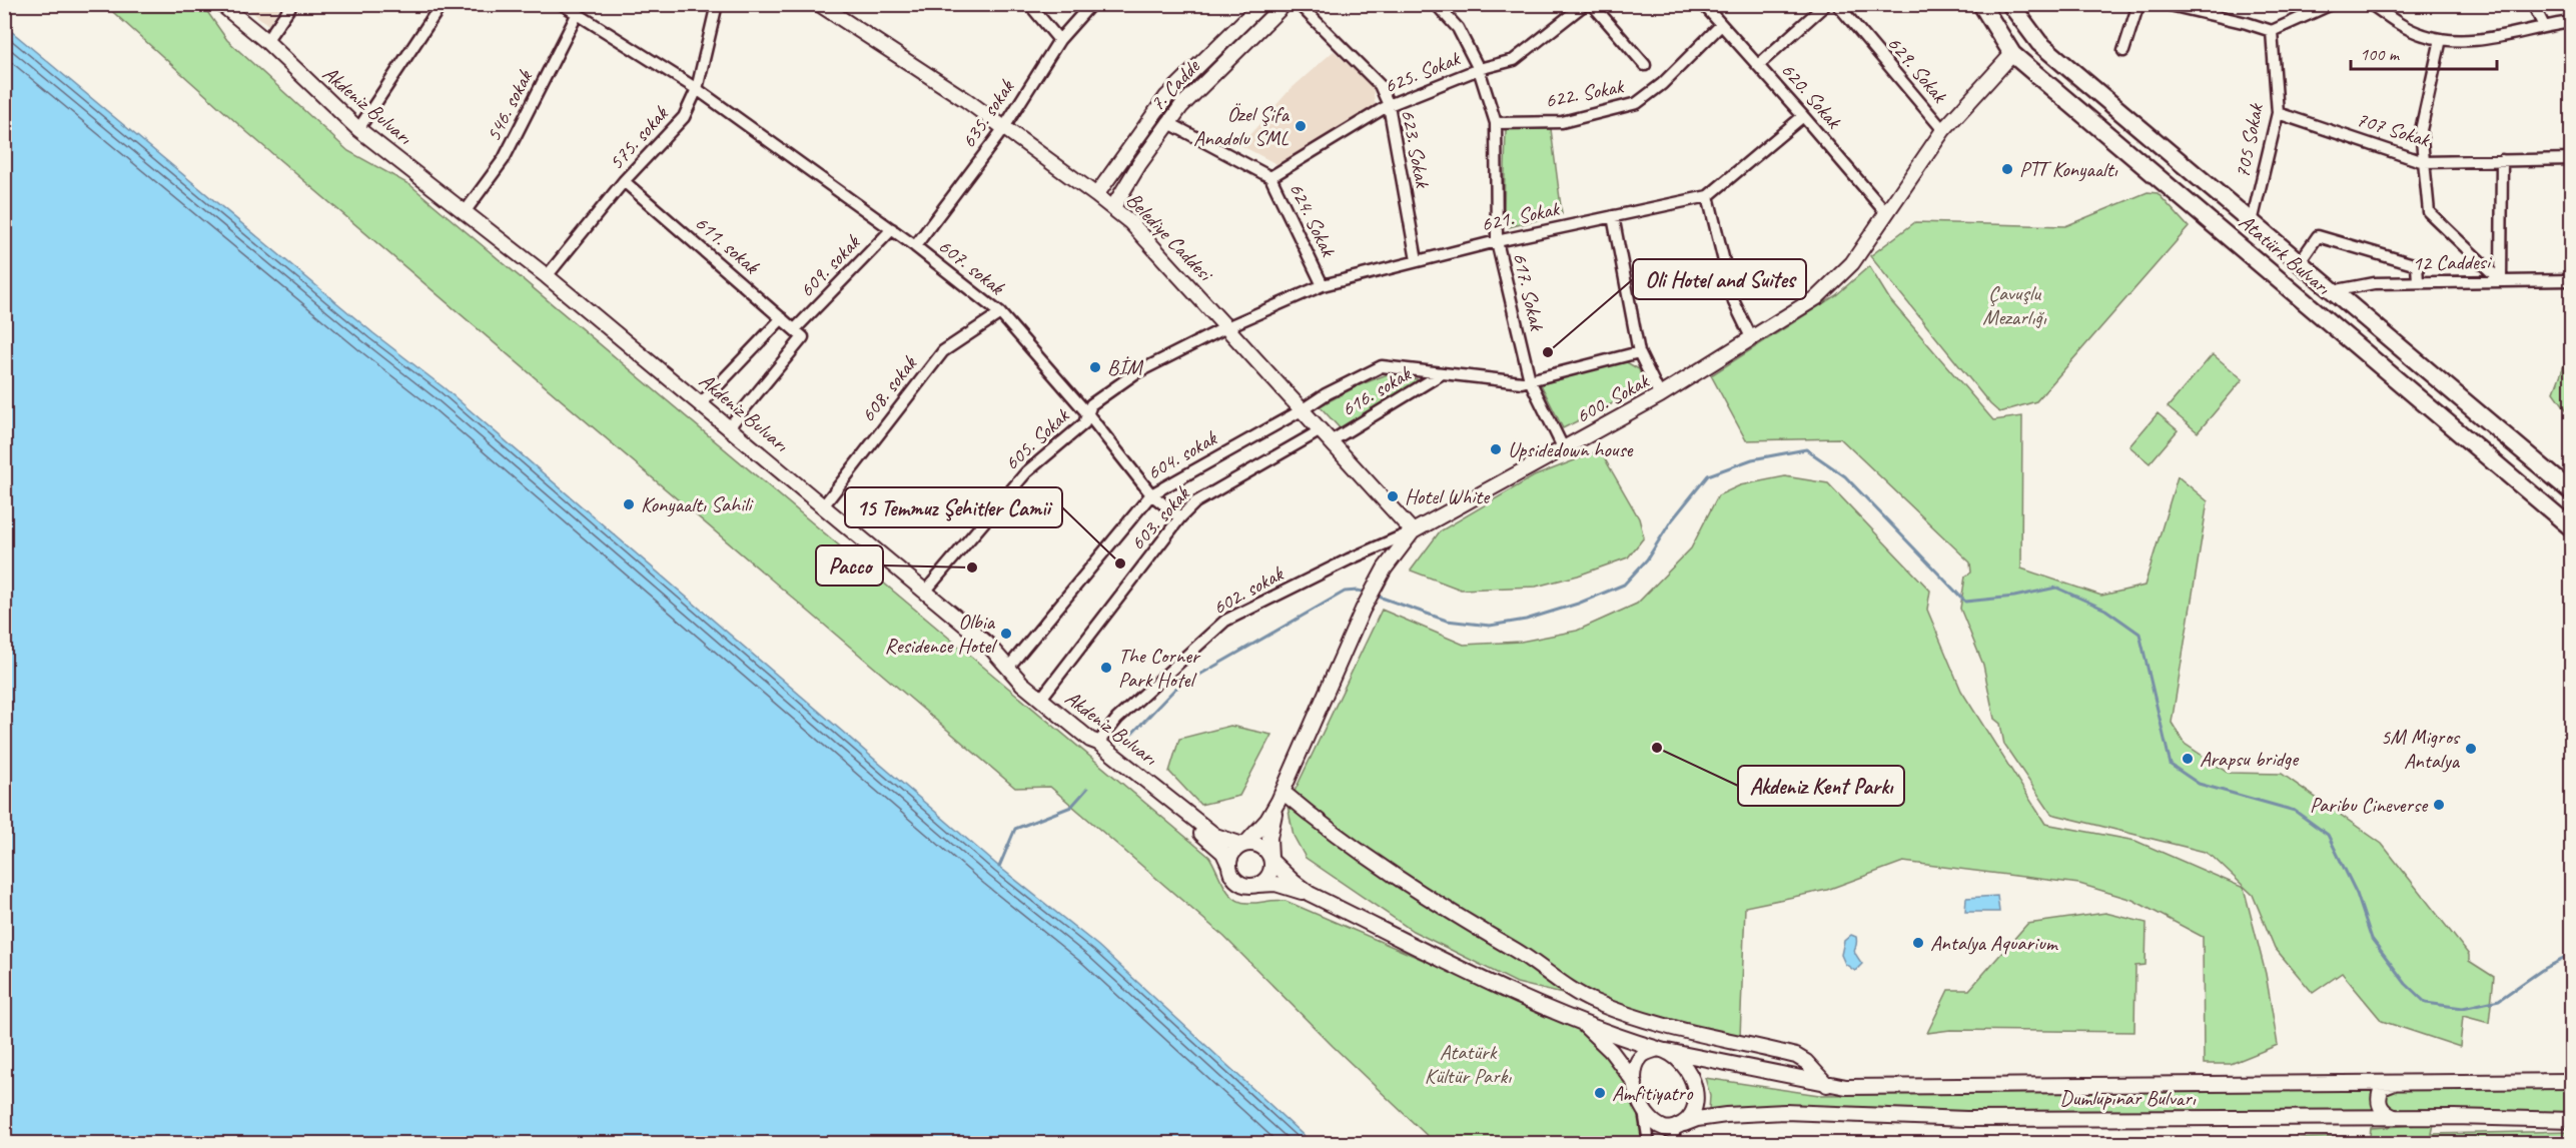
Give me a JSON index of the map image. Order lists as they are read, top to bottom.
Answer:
{
  "streets": {
    "main road": [
      "7. Cadde",
      "Akdeniz Bulvarı",
      "Belediye Caddesi",
      "Atatürk Bulvarı",
      "600. Sokak",
      "Dumlupınar Bulvarı"
    ],
    "street": [
      "629. Sokak",
      "625. Sokak",
      "622. Sokak",
      "620. Sokak",
      "546. sokak",
      "635. sokak",
      "707 Sokak",
      "575. sokak",
      "705 Sokak",
      "623. Sokak",
      "621. Sokak",
      "624. Sokak",
      "611. sokak",
      "12 Caddesi",
      "609. sokak",
      "607. sokak",
      "617. Sokak",
      "608. sokak",
      "616. sokak",
      "605. Sokak",
      "604. sokak",
      "603. sokak",
      "602. sokak"
    ]
  },
  "crossings": [
    ["629. Sokak", "600. Sokak"],
    ["625. Sokak", "623. Sokak"],
    ["625. Sokak", "624. Sokak"],
    ["625. Sokak", "617. Sokak"],
    ["7. Cadde", "624. Sokak"],
    ["7. Cadde", "Belediye Caddesi"],
    ["622. Sokak", "620. Sokak"],
    ["622. Sokak", "617. Sokak"],
    ["620. Sokak", "621. Sokak"],
    ["620. Sokak", "600. Sokak"],
    ["Akdeniz Bulvarı", "546. sokak"],
    ["Akdeniz Bulvarı", "575. sokak"],
    ["Akdeniz Bulvarı", "609. sokak"],
    ["Akdeniz Bulvarı", "608. sokak"],
    ["Akdeniz Bulvarı", "605. Sokak"],
    ["Akdeniz Bulvarı", "604. sokak"],
    ["Akdeniz Bulvarı", "603. sokak"],
    ["Akdeniz Bulvarı", "602. sokak"],
    ["546. sokak", "607. sokak"],
    ["635. sokak", "Belediye Caddesi"],
    ["635. sokak", "607. sokak"],
    ["707 Sokak", "705 Sokak"],
    ["575. sokak", "611. sokak"],
    ["575. sokak", "607. sokak"],
    ["705 Sokak", "Atatürk Bulvarı"],
    ["623. Sokak", "621. Sokak"],
    ["621. Sokak", "624. Sokak"],
    ["621. Sokak", "Belediye Caddesi"],
    ["621. Sokak", "617. Sokak"],
    ["621. Sokak", "605. Sokak"],
    ["Belediye Caddesi", "616. sokak"],
    ["Belediye Caddesi", "600. Sokak"],
    ["Belediye Caddesi", "605. Sokak"],
    ["Belediye Caddesi", "604. sokak"],
    ["Belediye Caddesi", "603. sokak"],
    ["Belediye Caddesi", "602. sokak"],
    ["611. sokak", "609. sokak"],
    ["Atatürk Bulvarı", "12 Caddesi"],
    ["Atatürk Bulvarı", "600. Sokak"],
    ["609. sokak", "607. sokak"],
    ["607. sokak", "608. sokak"],
    ["607. sokak", "605. Sokak"],
    ["607. sokak", "604. sokak"],
    ["607. sokak", "603. sokak"],
    ["617. Sokak", "616. sokak"],
    ["617. Sokak", "600. Sokak"],
    ["616. sokak", "604. sokak"],
    ["600. Sokak", "602. sokak"]
  ],
  "parks": ["Çavuşlu Mezarlığı", "Atatürk Kültür Parkı"],
  "places": [
    "Özel Şifa Anadolu SML",
    "PTT Konyaaltı",
    "Oli Hotel and Suites",
    "BİM",
    "Upsidedown house",
    "Hotel White",
    "Konyaaltı Sahili",
    "15 Temmuz Şehitler Camii",
    "Pacco",
    "Olbia Residence Hotel",
    "The Corner Park Hotel",
    "Akdeniz Kent Parkı",
    "5M Migros Antalya",
    "Arapsu bridge",
    "Paribu Cineverse",
    "Antalya Aquarium",
    "Amfitiyatro"
  ],
  "scale_bar": "100 m"
}
